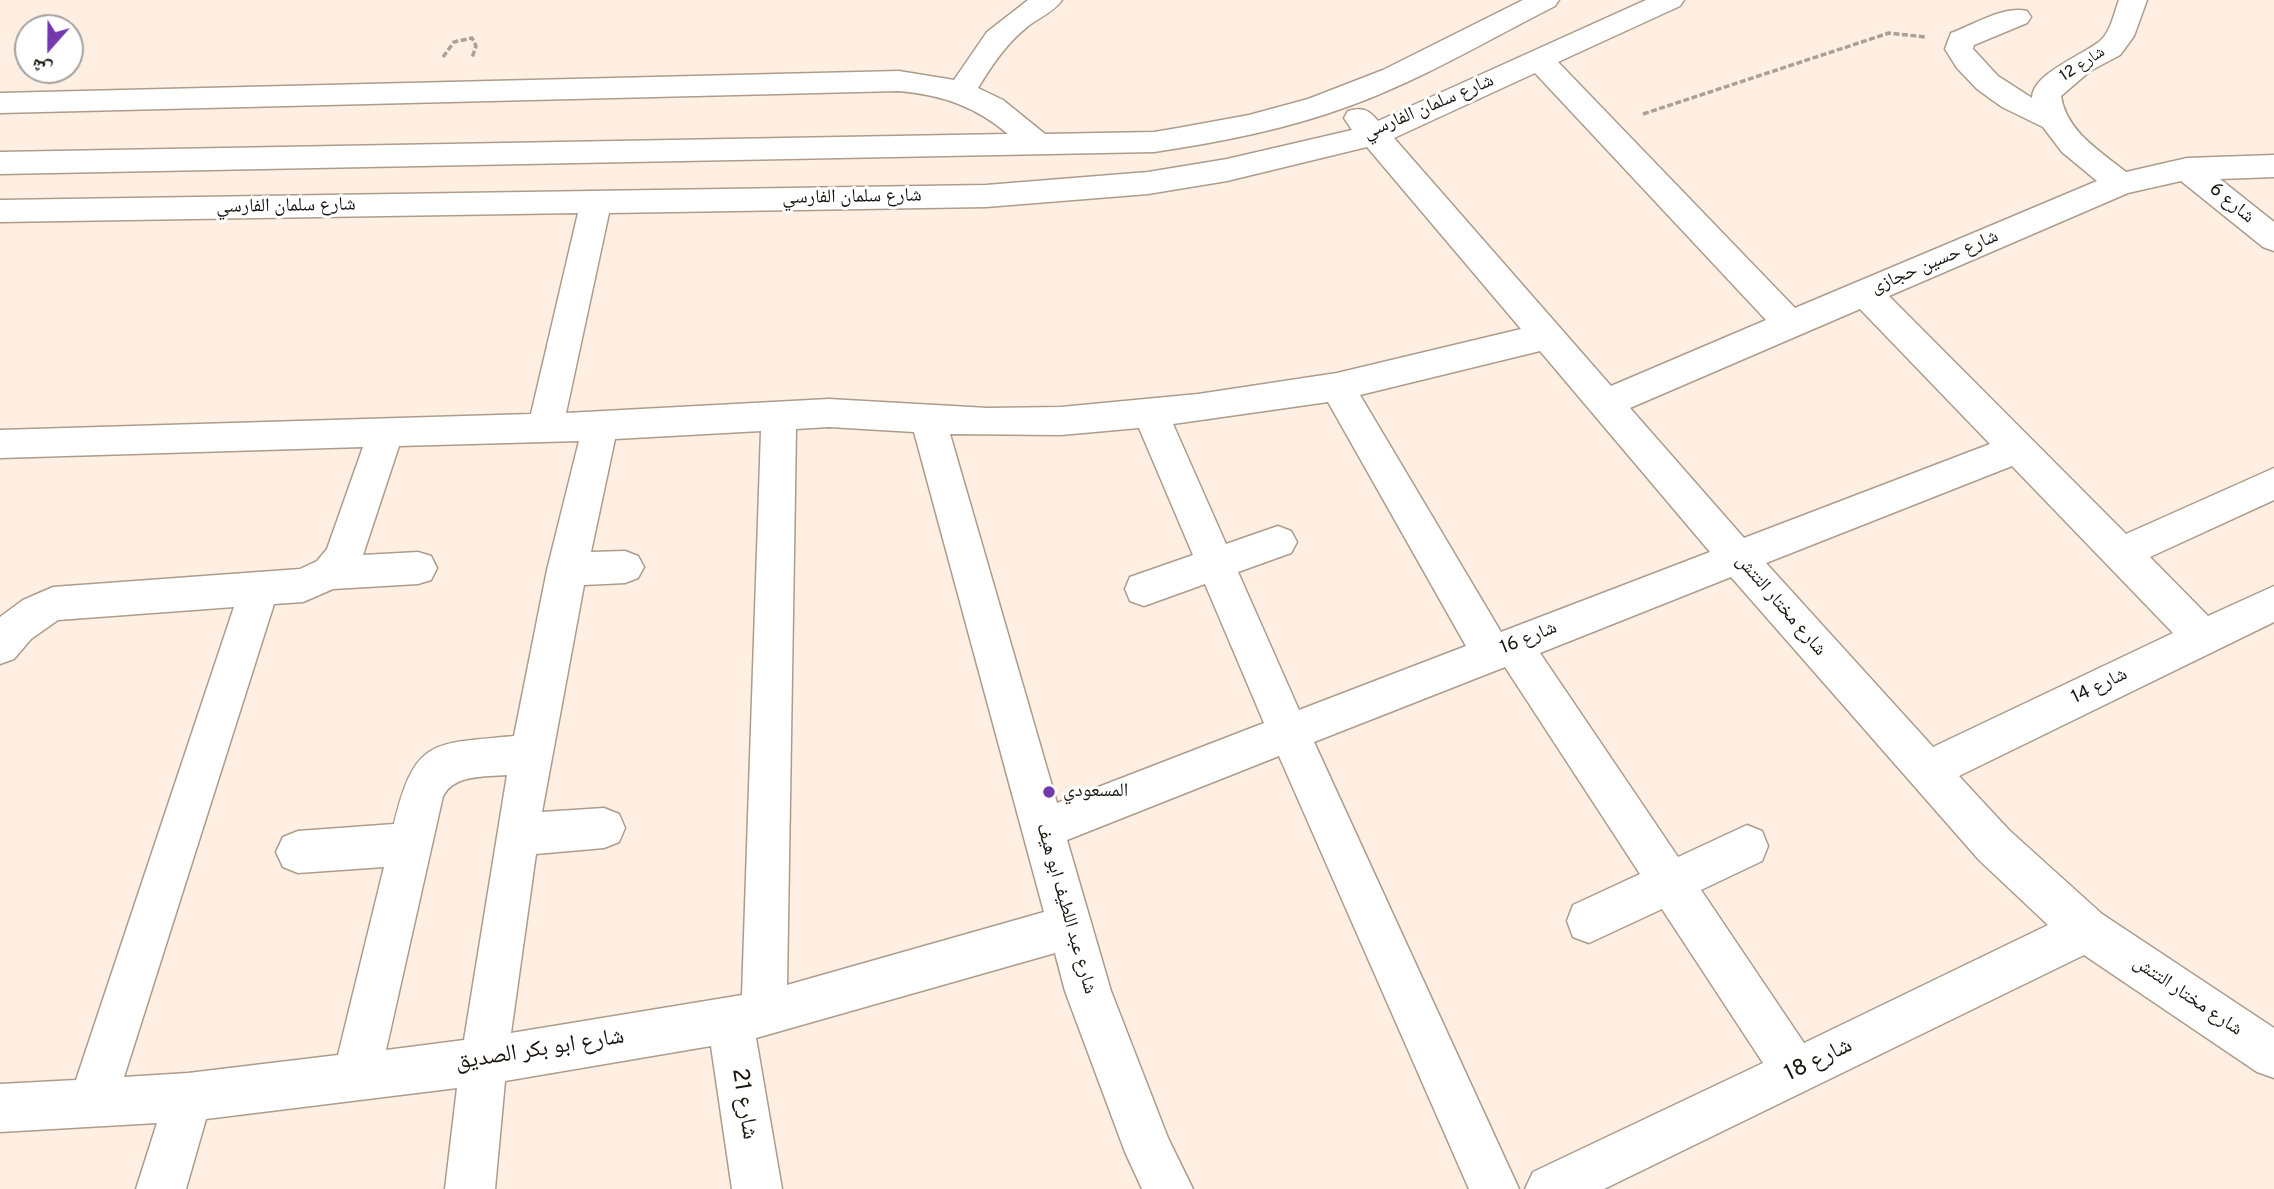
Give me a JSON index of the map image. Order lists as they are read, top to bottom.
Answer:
{
  "streets": {
    "street": [
      "شارع 12",
      "شارع سلمان الفارسي",
      "شارع 6",
      "شارع حسين حجازى",
      "شارع مختار التتش",
      "شارع 16",
      "شارع 14",
      "شارع عبد اللطيف ابو هيف",
      "شارع ابو بكر الصديق",
      "شارع 18",
      "شارع 21"
    ]
  },
  "crossings": [
    ["شارع سلمان الفارسي", "شارع مختار التتش"],
    ["شارع 6", "شارع حسين حجازى"],
    ["شارع حسين حجازى", "شارع مختار التتش"],
    ["شارع مختار التتش", "شارع 16"],
    ["شارع مختار التتش", "شارع 14"],
    ["شارع مختار التتش", "شارع 18"],
    ["شارع 16", "شارع عبد اللطيف ابو هيف"],
    ["شارع عبد اللطيف ابو هيف", "شارع ابو بكر الصديق"],
    ["شارع ابو بكر الصديق", "شارع 21"]
  ],
  "places": ["المسعودي"],
  "north": "bottom"
}
